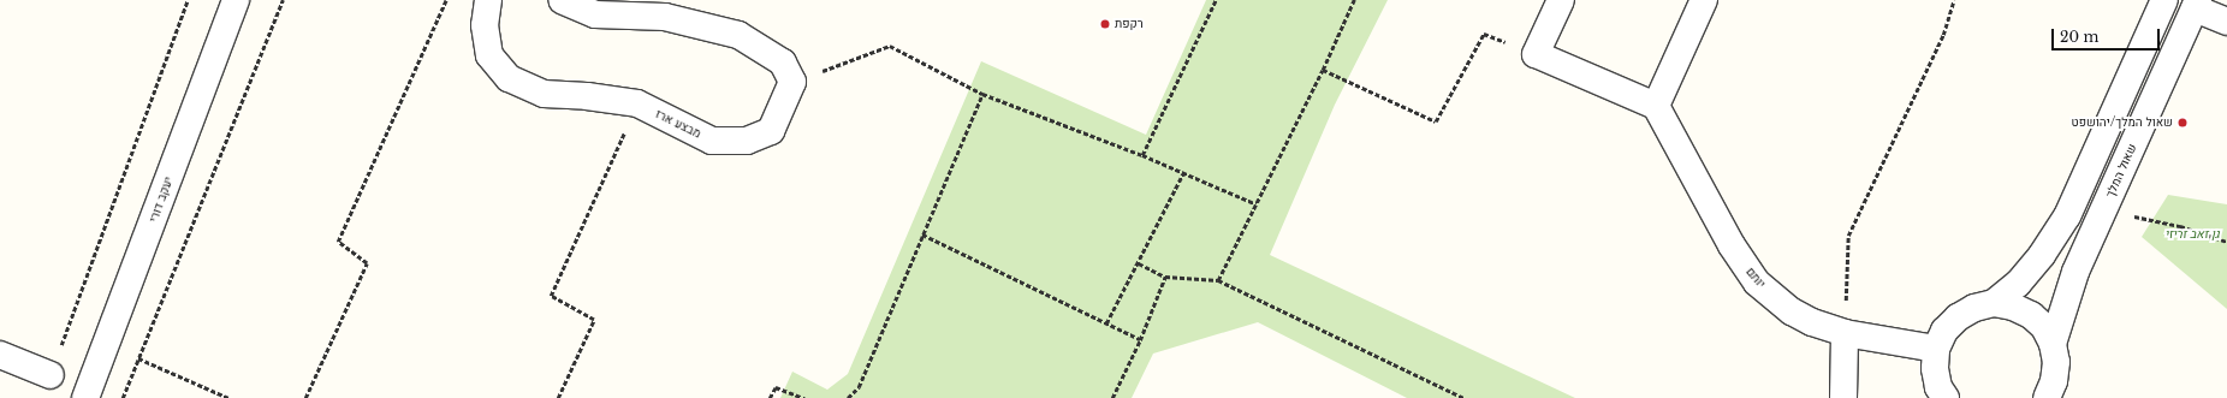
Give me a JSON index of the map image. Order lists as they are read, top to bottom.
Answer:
{
  "streets": {
    "street": [
      "מבצע ארז",
      "שאול המלך",
      "יעקב דורי",
      "יותם"
    ]
  },
  "parks": ["גן זאב זריזי"],
  "places": ["רקפת", "שאול המלך/יהושפט"],
  "scale_bar": "20 m"
}
